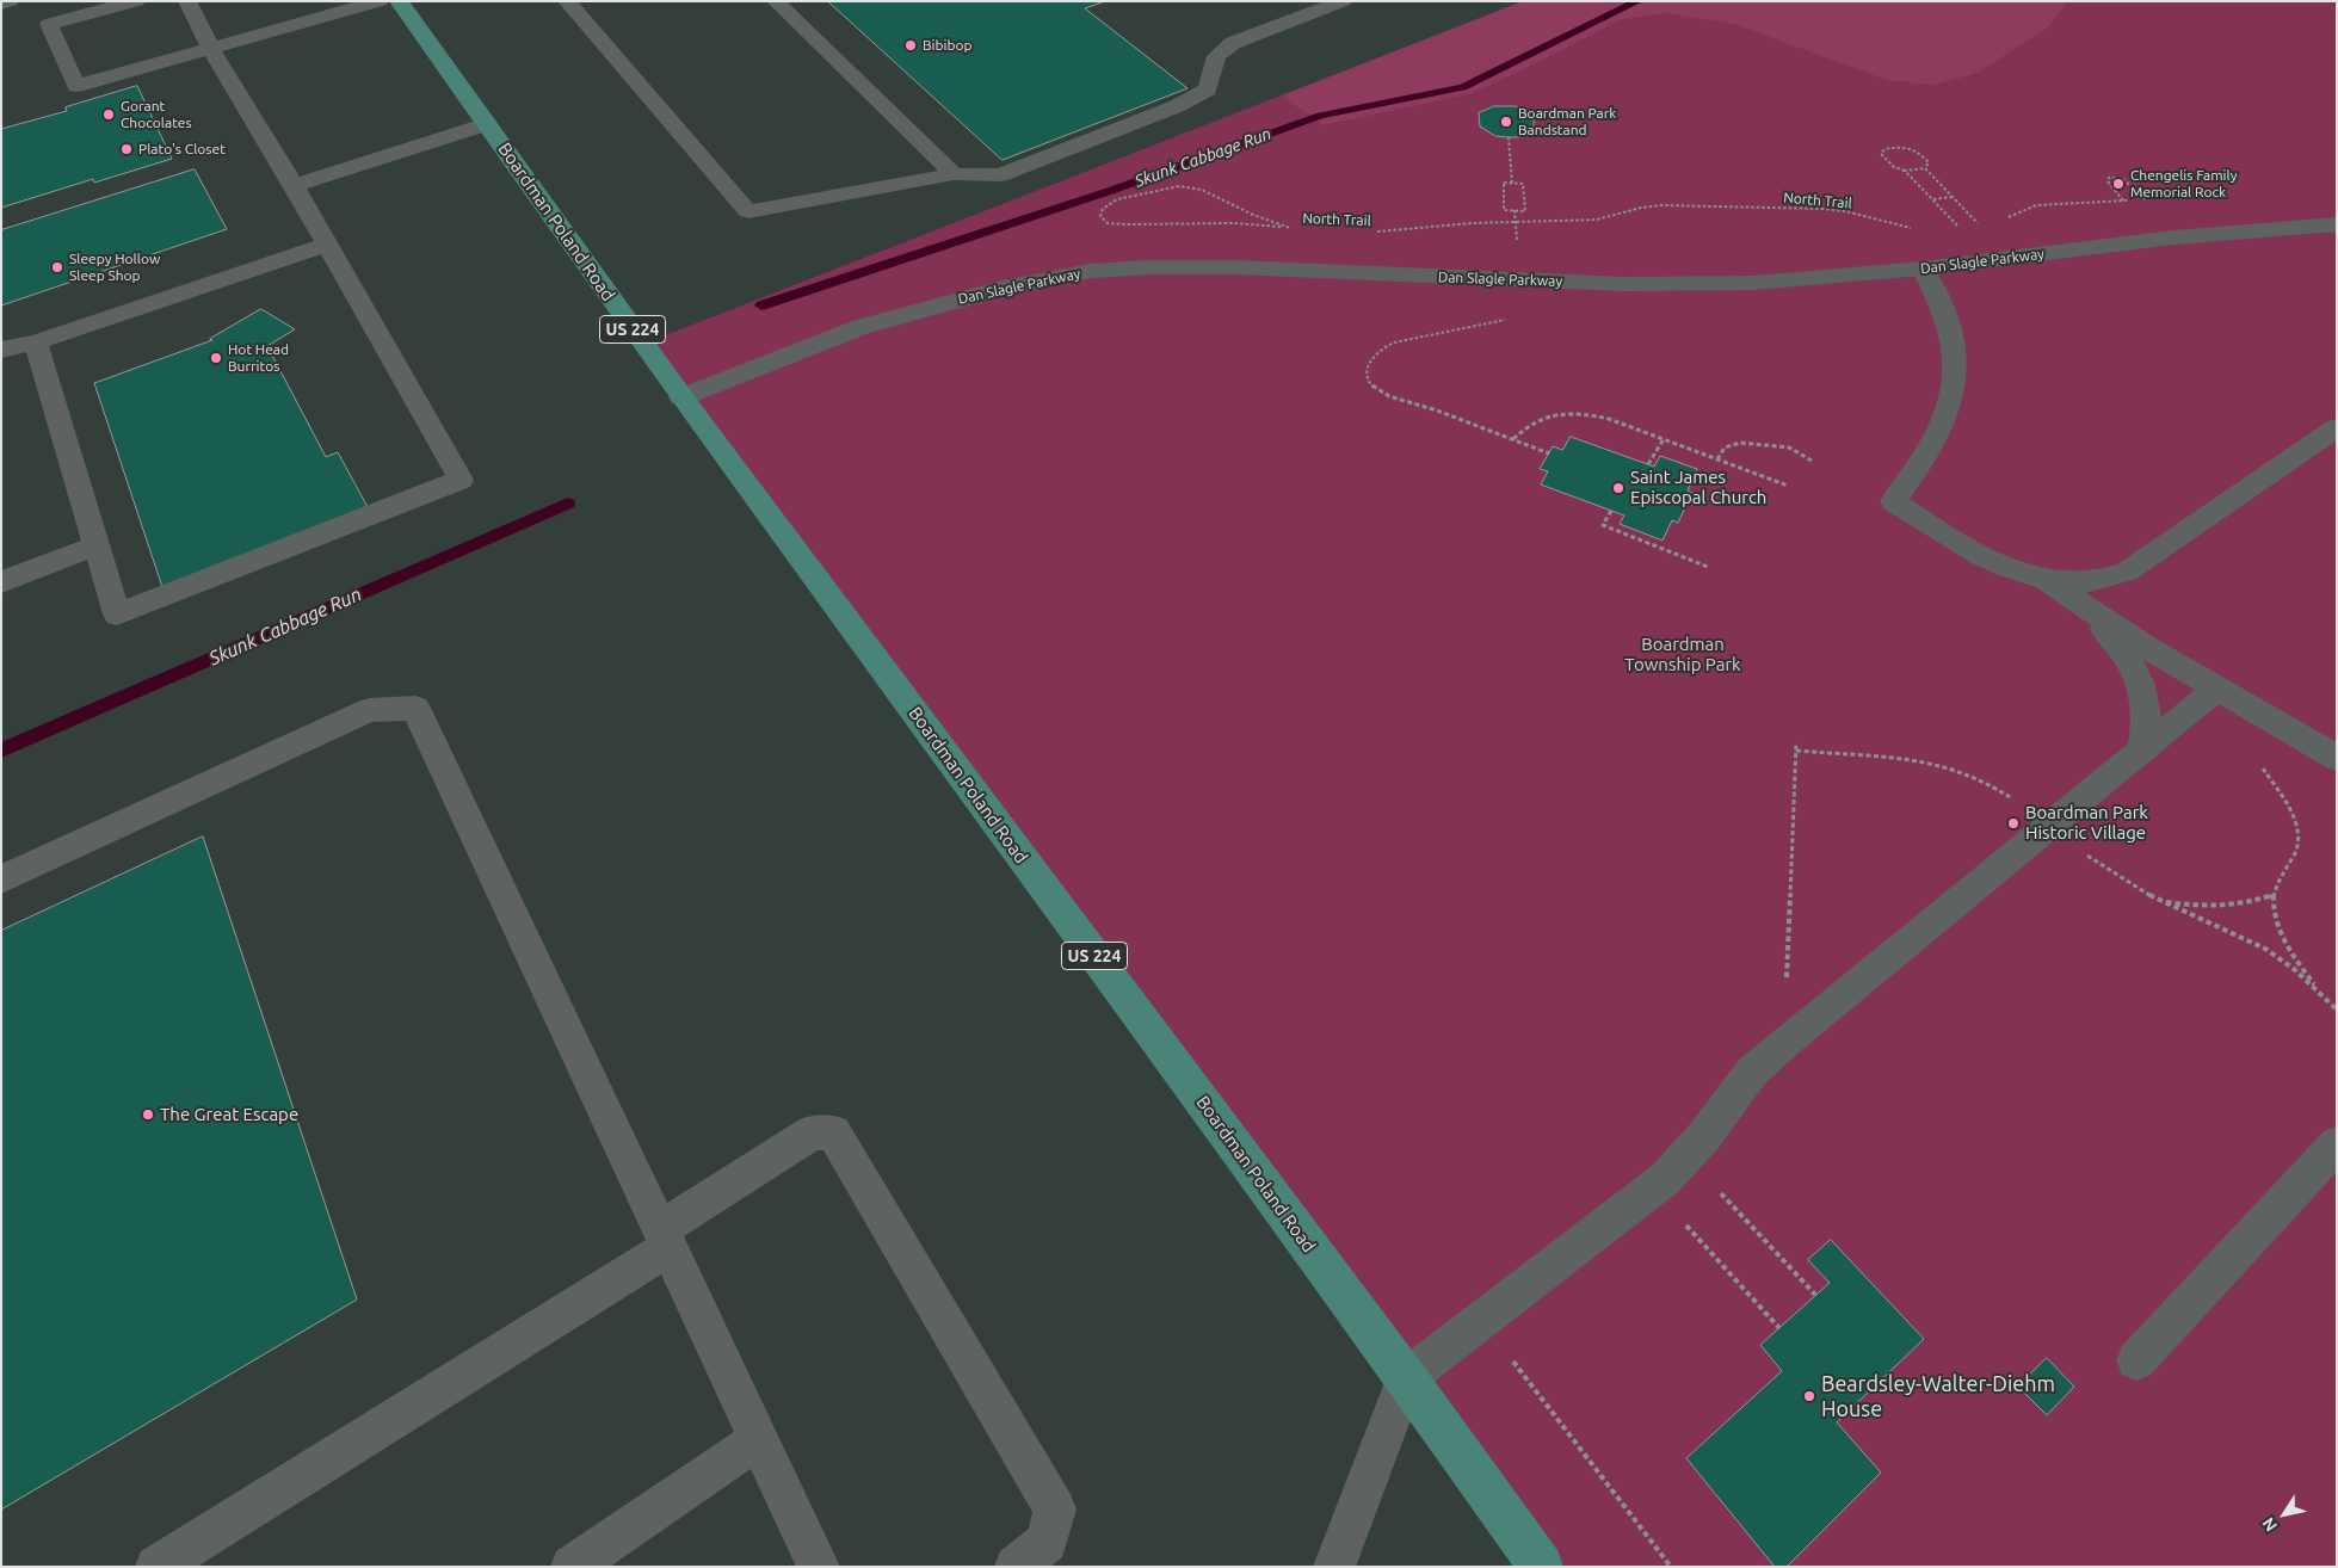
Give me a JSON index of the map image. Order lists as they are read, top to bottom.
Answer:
{
  "streets": {
    "main road": ["Boardman Poland Road", "US 224"],
    "street": ["Dan Slagle Parkway"],
    "path": ["North Trail"]
  },
  "crossings": [
    ["Boardman Poland Road", "Dan Slagle Parkway"]
  ],
  "water": ["Skunk Cabbage Run"],
  "parks": ["Boardman Township Park"],
  "places": [
    "Bibibop",
    "Gorant Chocolates",
    "Boardman Park Bandstand",
    "Plato's Closet",
    "Chengelis Family Memorial Rock",
    "Sleepy Hollow Sleep Shop",
    "Hot Head Burritos",
    "Saint James Episcopal Church",
    "Boardman Park Historic Village",
    "The Great Escape",
    "Beardsley-Walter-Diehm House"
  ],
  "north": "bottom left"
}
